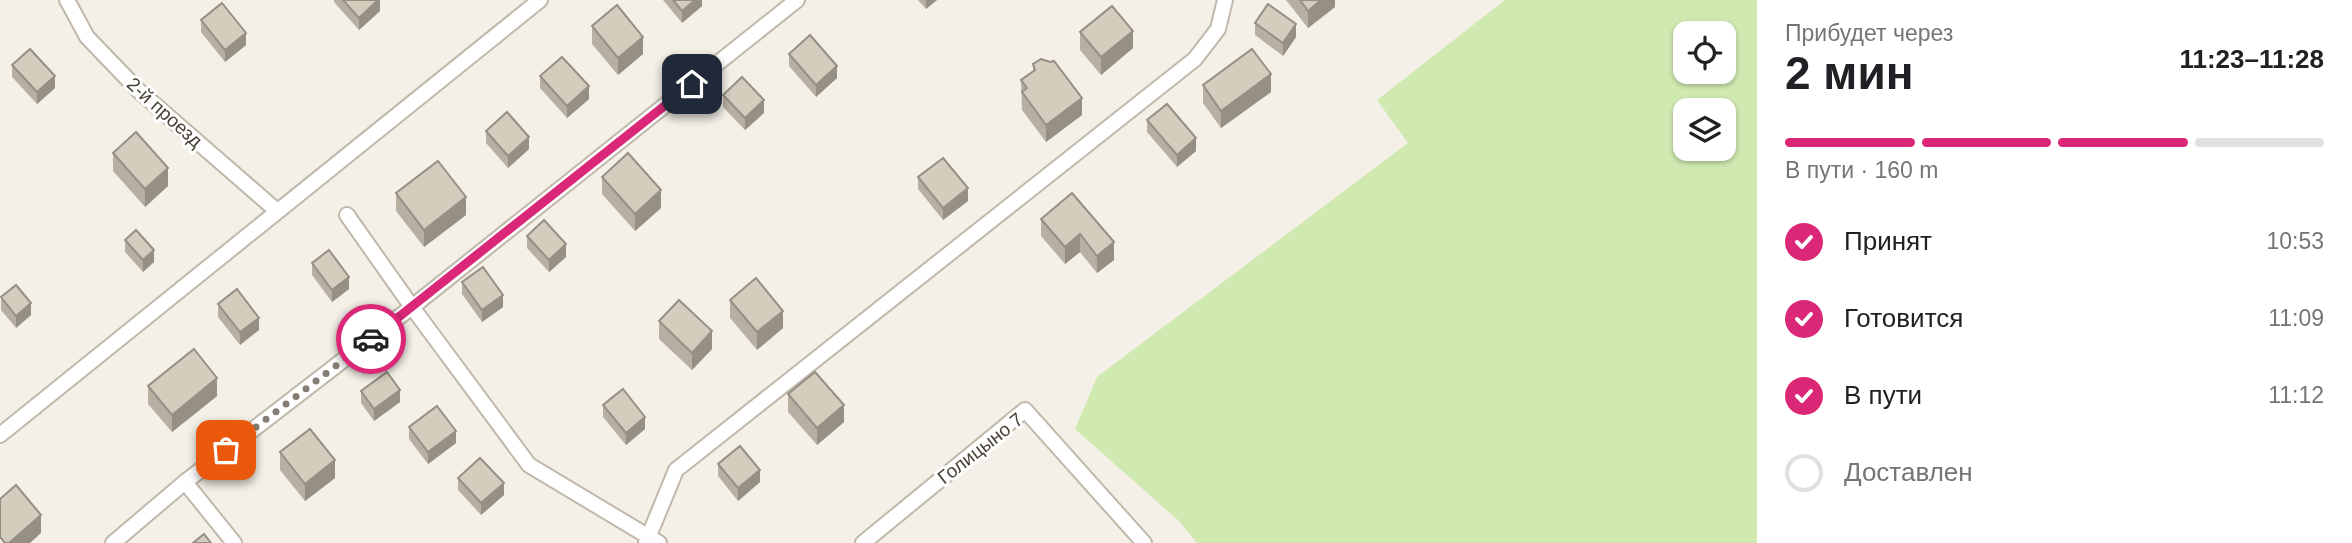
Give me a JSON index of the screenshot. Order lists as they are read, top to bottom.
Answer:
{
  "streets": {
    "street": ["2-й проезд", "Голицыно 7"]
  },
  "page": {
    "heading": ["2 мин", "Прибудет через", "11:23–11:28"],
    "bar": "В пути · 160 m",
    "list": [
      ["Принят", "10:53"],
      ["Готовится", "11:09"],
      ["В пути", "11:12"],
      "Доставлен"
    ]
  }
}
